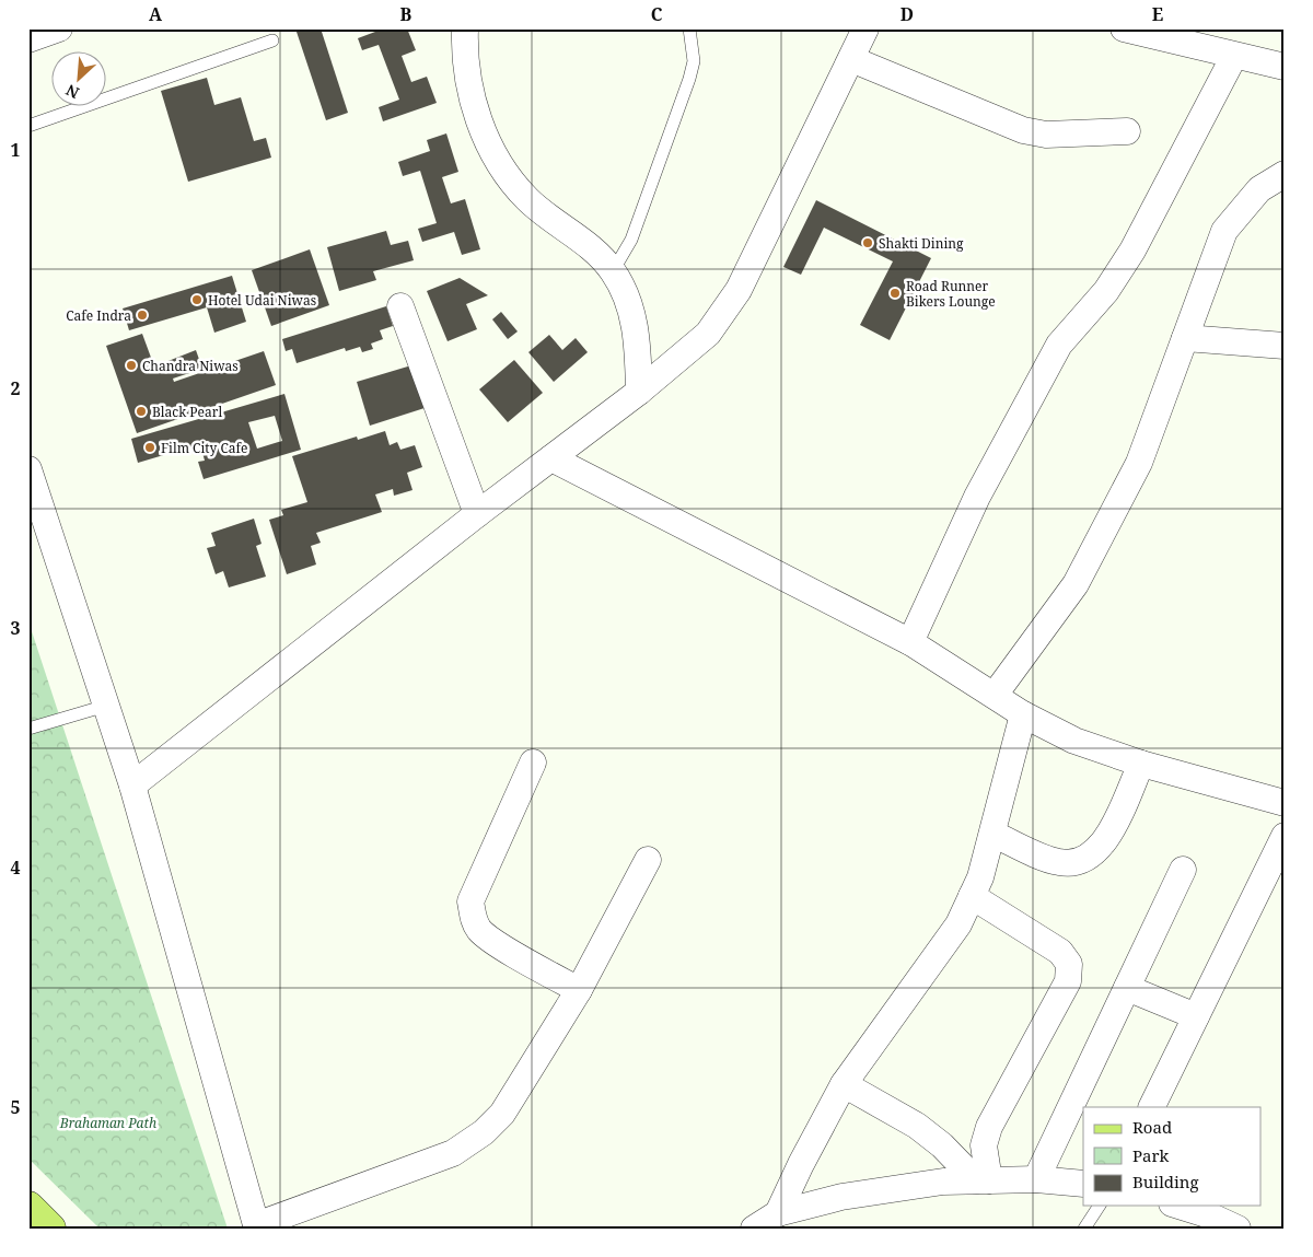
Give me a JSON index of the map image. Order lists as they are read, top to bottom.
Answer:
{
  "parks": ["Brahaman Path"],
  "places": [
    "Shakti Dining",
    "Road Runner Bikers Lounge",
    "Hotel Udai Niwas",
    "Cafe Indra",
    "Chandra Niwas",
    "Black Pearl",
    "Film City Cafe"
  ],
  "legend": ["Road", "Park", "Building"],
  "north": "bottom left",
  "grid": {
    "columns": [
      "A",
      "B",
      "C",
      "D",
      "E"
    ],
    "rows": [
      "1",
      "2",
      "3",
      "4",
      "5"
    ]
  }
}
